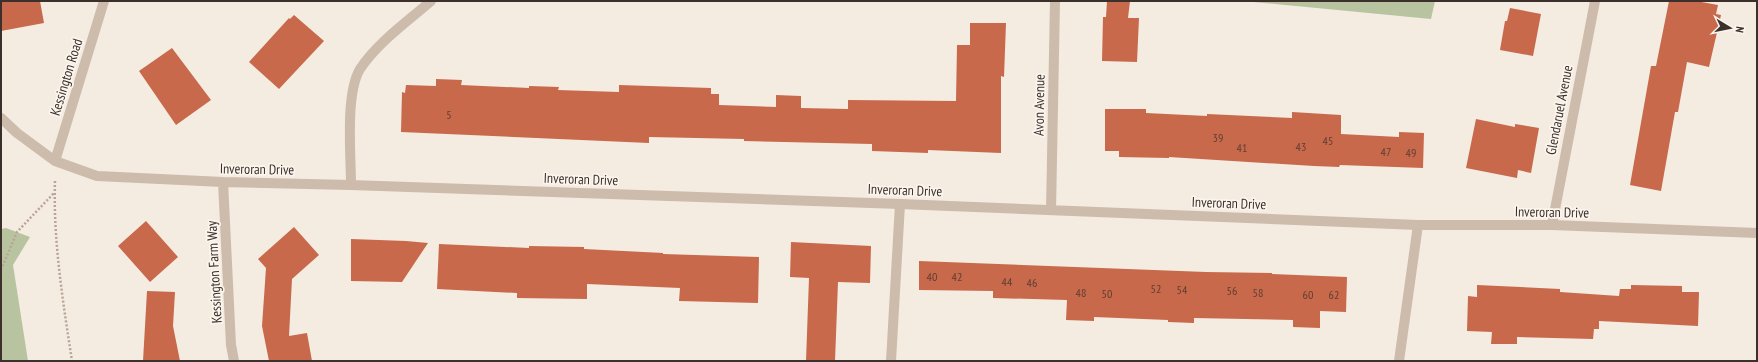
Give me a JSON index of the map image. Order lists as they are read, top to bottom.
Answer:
{
  "streets": {
    "street": [
      "Kessington Road",
      "Avon Avenue",
      "Glendaruel Avenue",
      "Inveroran Drive",
      "Kessington Farm Way"
    ]
  },
  "crossings": [
    ["Kessington Road", "Inveroran Drive"],
    ["Avon Avenue", "Inveroran Drive"],
    ["Glendaruel Avenue", "Inveroran Drive"],
    ["Inveroran Drive", "Kessington Farm Way"]
  ],
  "house_numbers": [
    "5",
    "39",
    "45",
    "43",
    "41",
    "47",
    "49",
    "40",
    "42",
    "44",
    "46",
    "52",
    "54",
    "56",
    "48",
    "58",
    "50",
    "60",
    "62"
  ],
  "north": "right"
}
